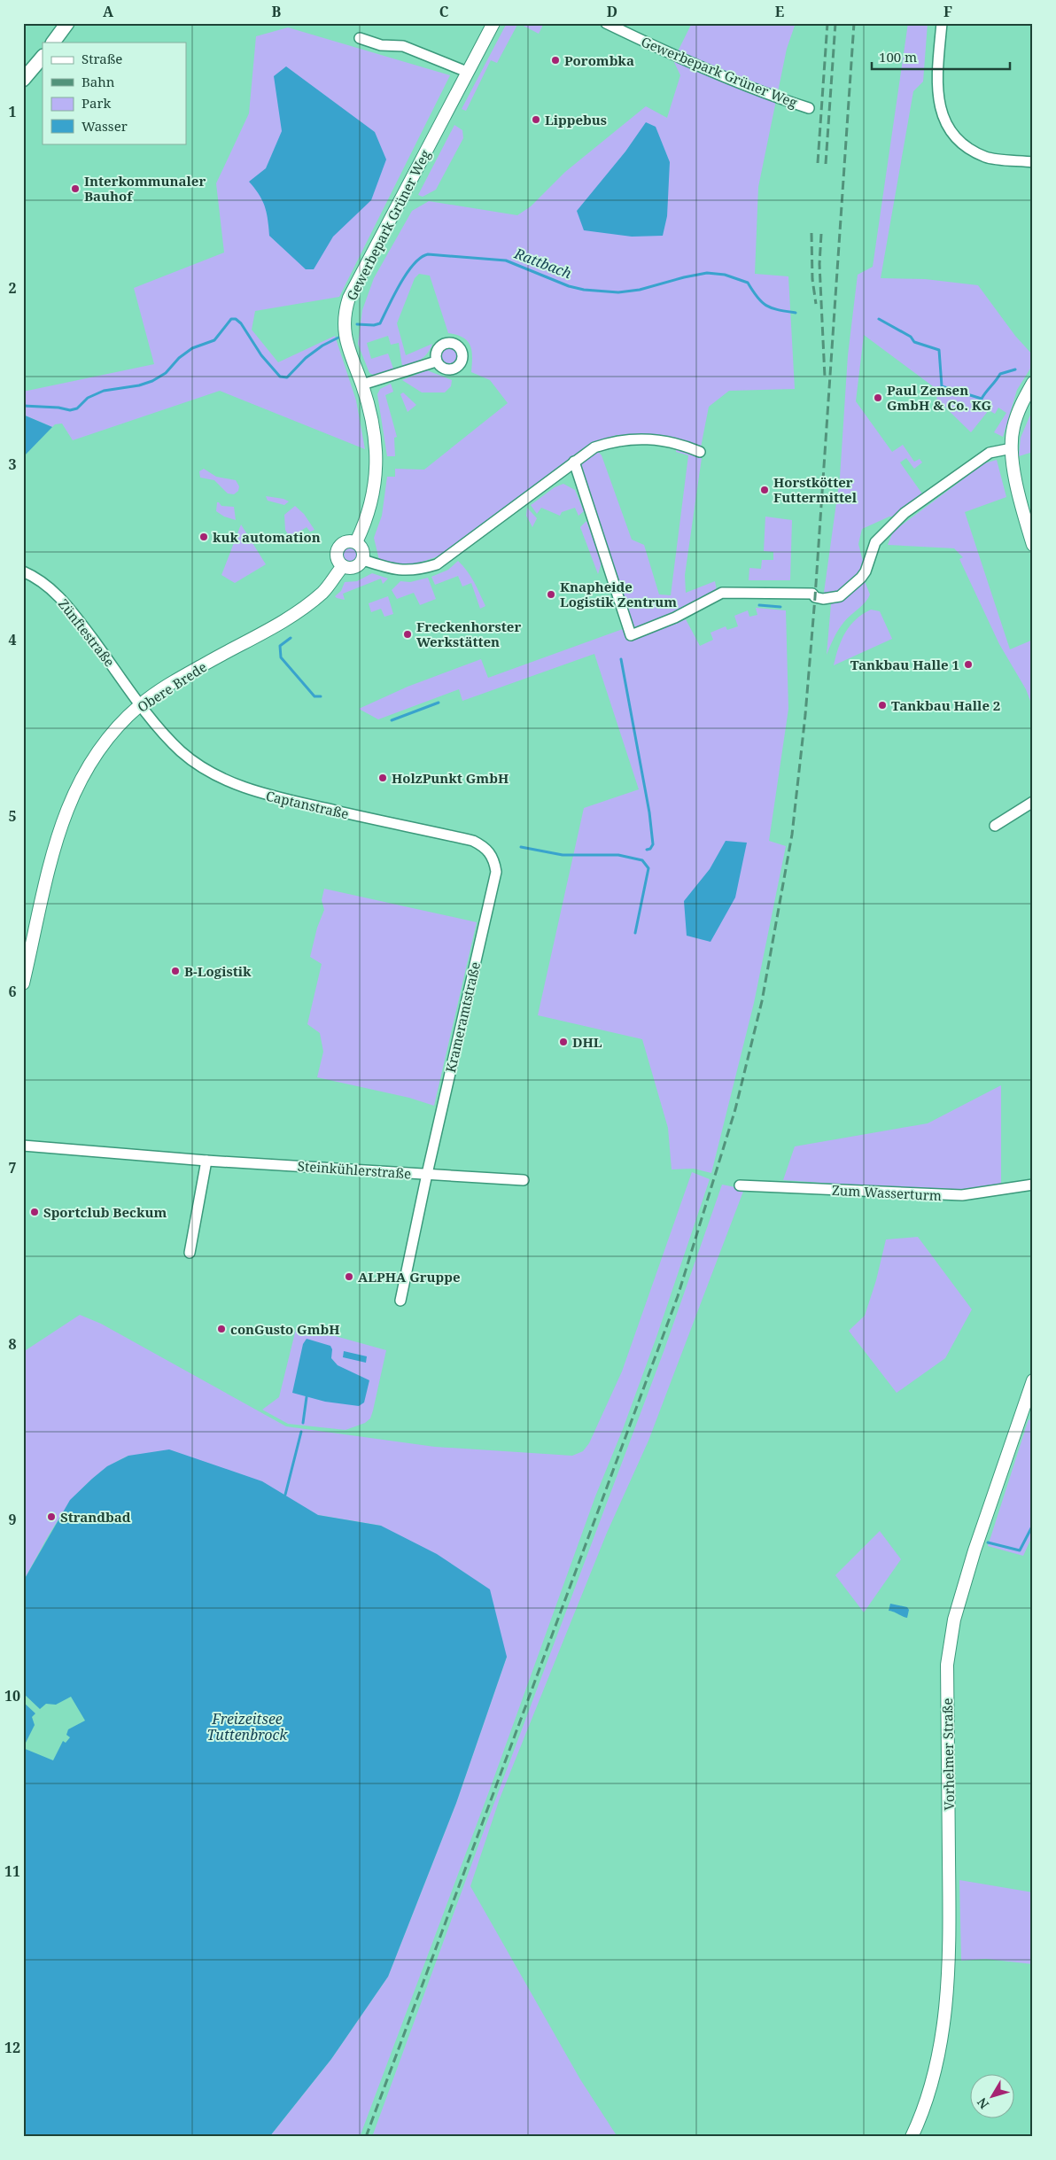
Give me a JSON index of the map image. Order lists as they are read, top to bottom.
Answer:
{
  "streets": {
    "street": [
      "Gewerbepark Grüner Weg",
      "Zünftestraße",
      "Obere Brede",
      "Captanstraße",
      "Krameramtstraße",
      "Steinkühlerstraße",
      "Zum Wasserturm",
      "Vorhelmer Straße"
    ]
  },
  "crossings": [
    ["Gewerbepark Grüner Weg", "Obere Brede"],
    ["Zünftestraße", "Obere Brede"],
    ["Zünftestraße", "Captanstraße"],
    ["Obere Brede", "Captanstraße"],
    ["Captanstraße", "Krameramtstraße"],
    ["Krameramtstraße", "Steinkühlerstraße"]
  ],
  "water": ["Rattbach", "Freizeitsee Tuttenbrock"],
  "places": [
    "Porombka",
    "Lippebus",
    "Interkommunaler Bauhof",
    "Paul Zensen GmbH & Co. KG",
    "Horstkötter Futtermittel",
    "kuk automation",
    "Knapheide Logistik Zentrum",
    "Freckenhorster Werkstätten",
    "Tankbau Halle 1",
    "Tankbau Halle 2",
    "HolzPunkt GmbH",
    "B-Logistik",
    "DHL",
    "Sportclub Beckum",
    "ALPHA Gruppe",
    "conGusto GmbH",
    "Strandbad"
  ],
  "legend": [
    "Straße",
    "Bahn",
    "Park",
    "Wasser"
  ],
  "scale_bar": "100 m",
  "north": "bottom left",
  "grid": {
    "columns": [
      "A",
      "B",
      "C",
      "D",
      "E",
      "F"
    ],
    "rows": [
      "1",
      "2",
      "3",
      "4",
      "5",
      "6",
      "7",
      "8",
      "9",
      "10",
      "11",
      "12"
    ]
  }
}
